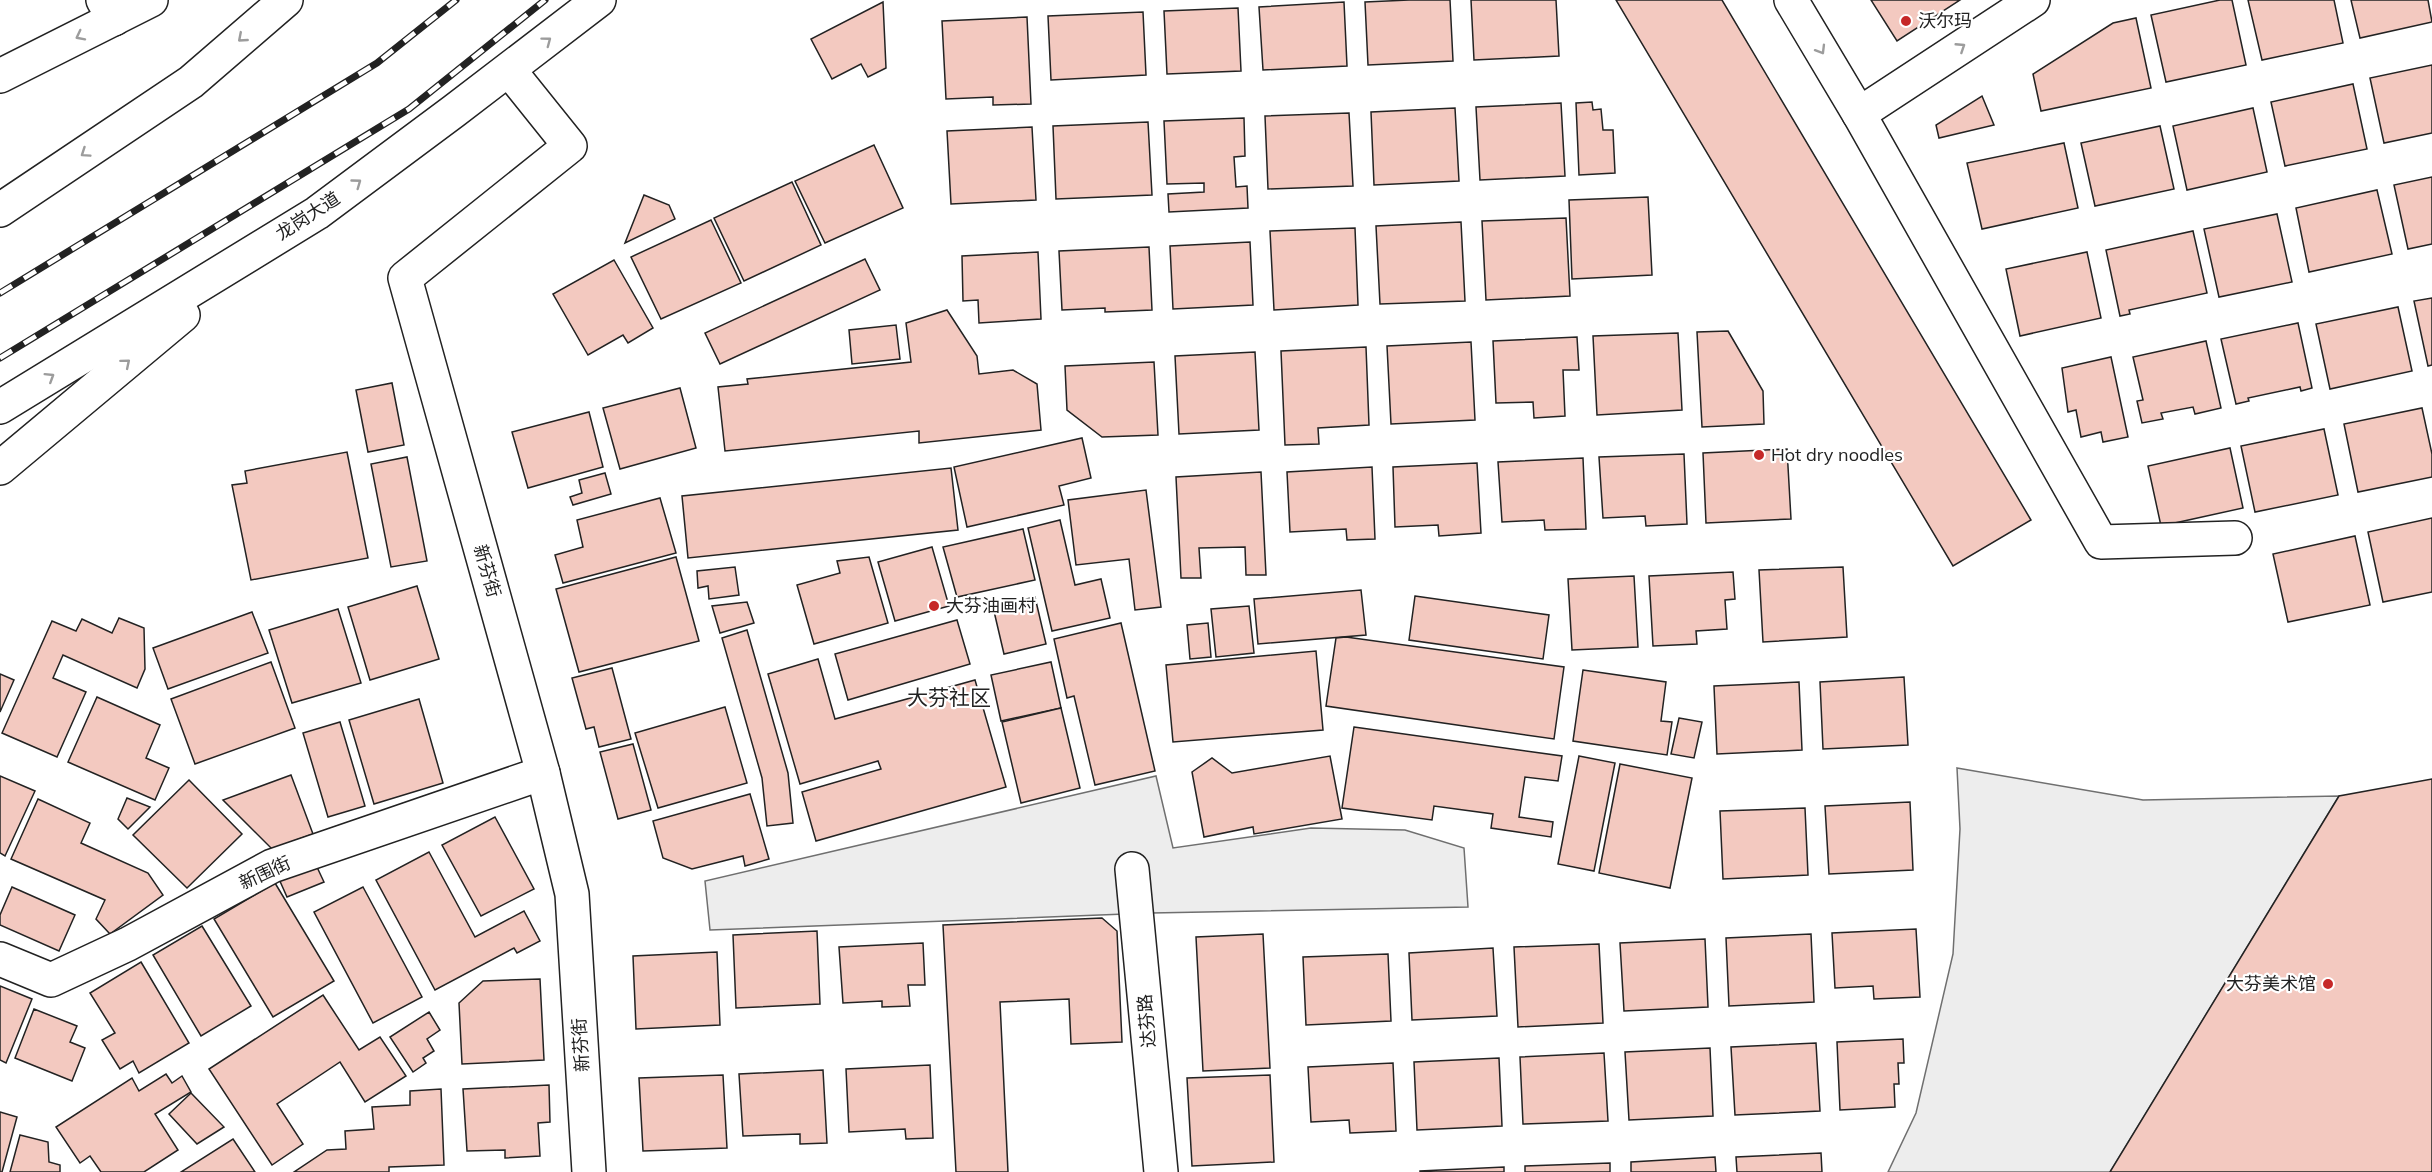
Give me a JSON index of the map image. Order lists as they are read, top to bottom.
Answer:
{
  "streets": {
    "main road": [
      "龙岗大道",
      "新芬街",
      "新围街",
      "达芬路"
    ]
  },
  "crossings": [
    ["龙岗大道", "新芬街"],
    ["新芬街", "新围街"]
  ],
  "districts": ["大芬社区"],
  "places": [
    "沃尔玛",
    "Hot dry noodles",
    "大芬油画村",
    "大芬美术馆"
  ]
}
